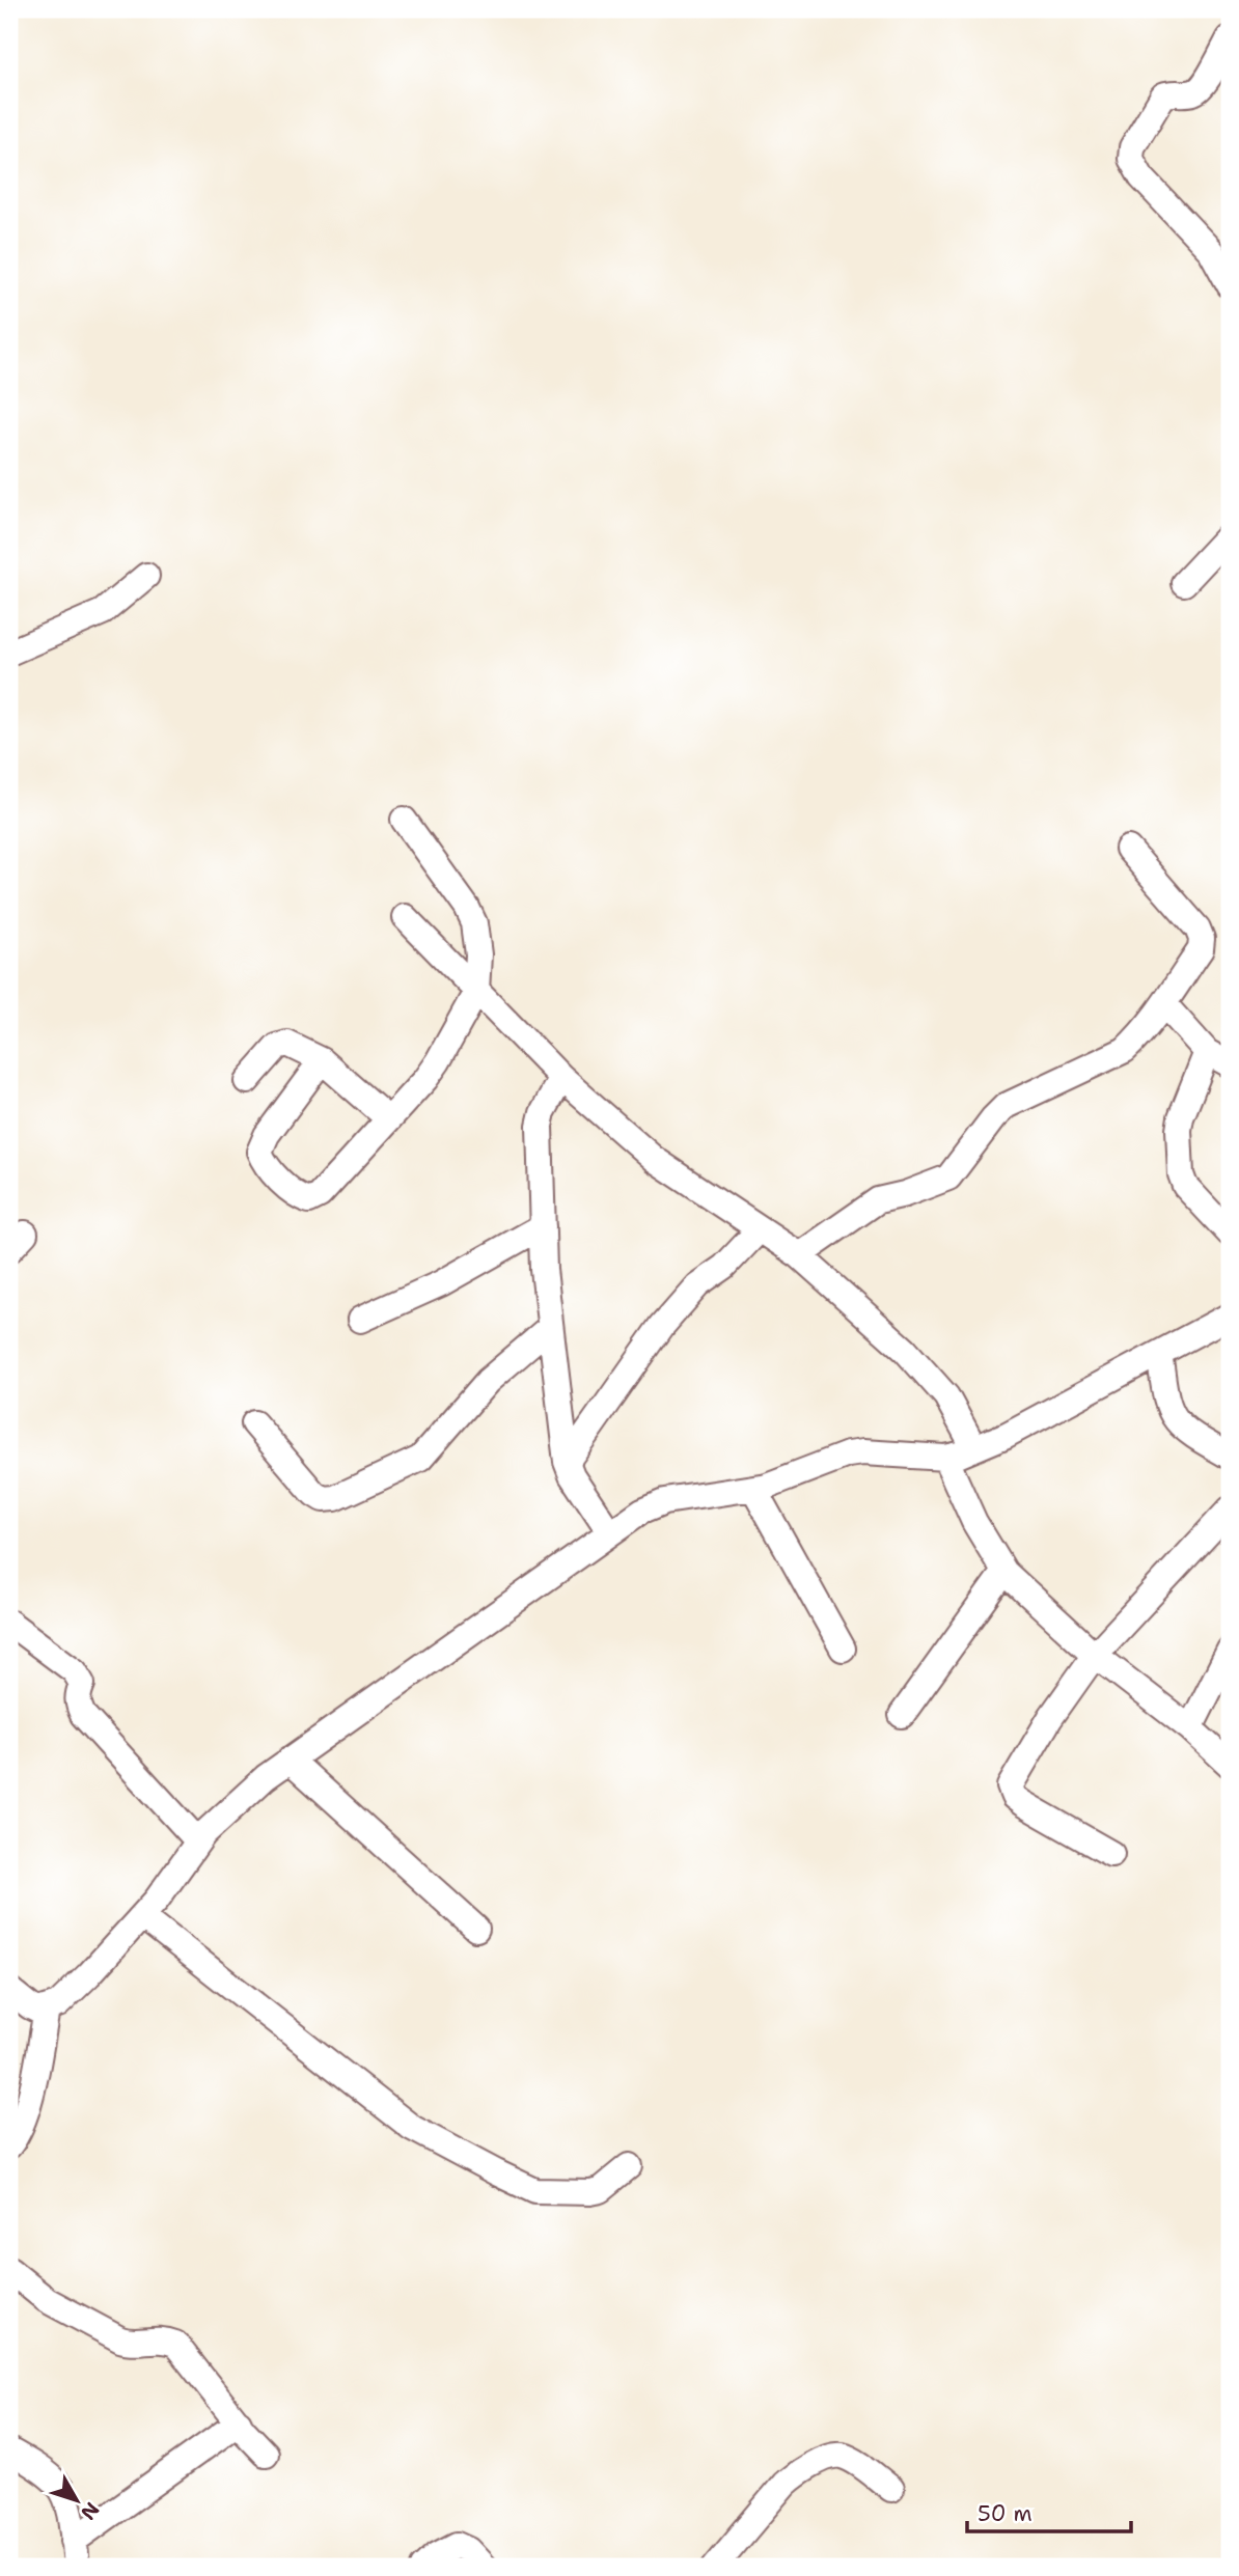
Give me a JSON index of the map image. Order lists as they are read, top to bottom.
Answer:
{
  "scale_bar": "50 m",
  "north": "bottom right"
}
